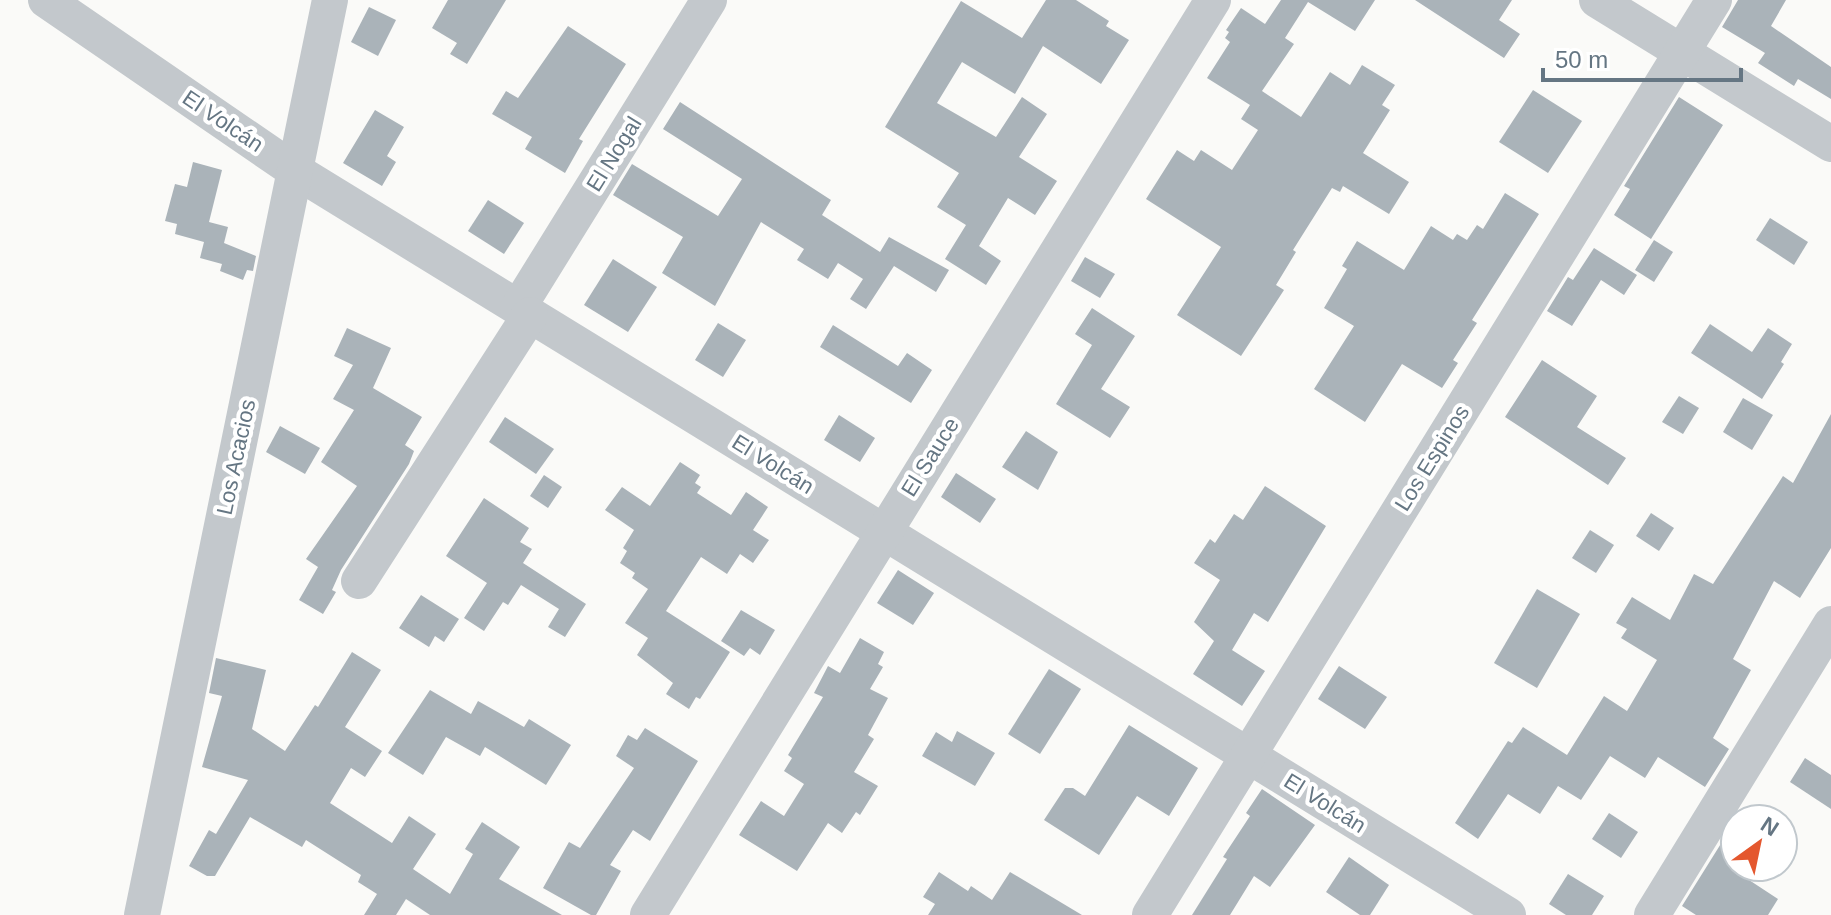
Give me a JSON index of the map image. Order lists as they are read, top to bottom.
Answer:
{
  "streets": {
    "street": [
      "El Volcán",
      "El Nogal",
      "Los Acacios",
      "El Sauce",
      "Los Espinos"
    ]
  },
  "crossings": [
    ["El Volcán", "El Nogal"],
    ["El Volcán", "Los Acacios"],
    ["El Volcán", "El Sauce"],
    ["El Volcán", "Los Espinos"]
  ],
  "scale_bar": "50 m",
  "north": "top right"
}
